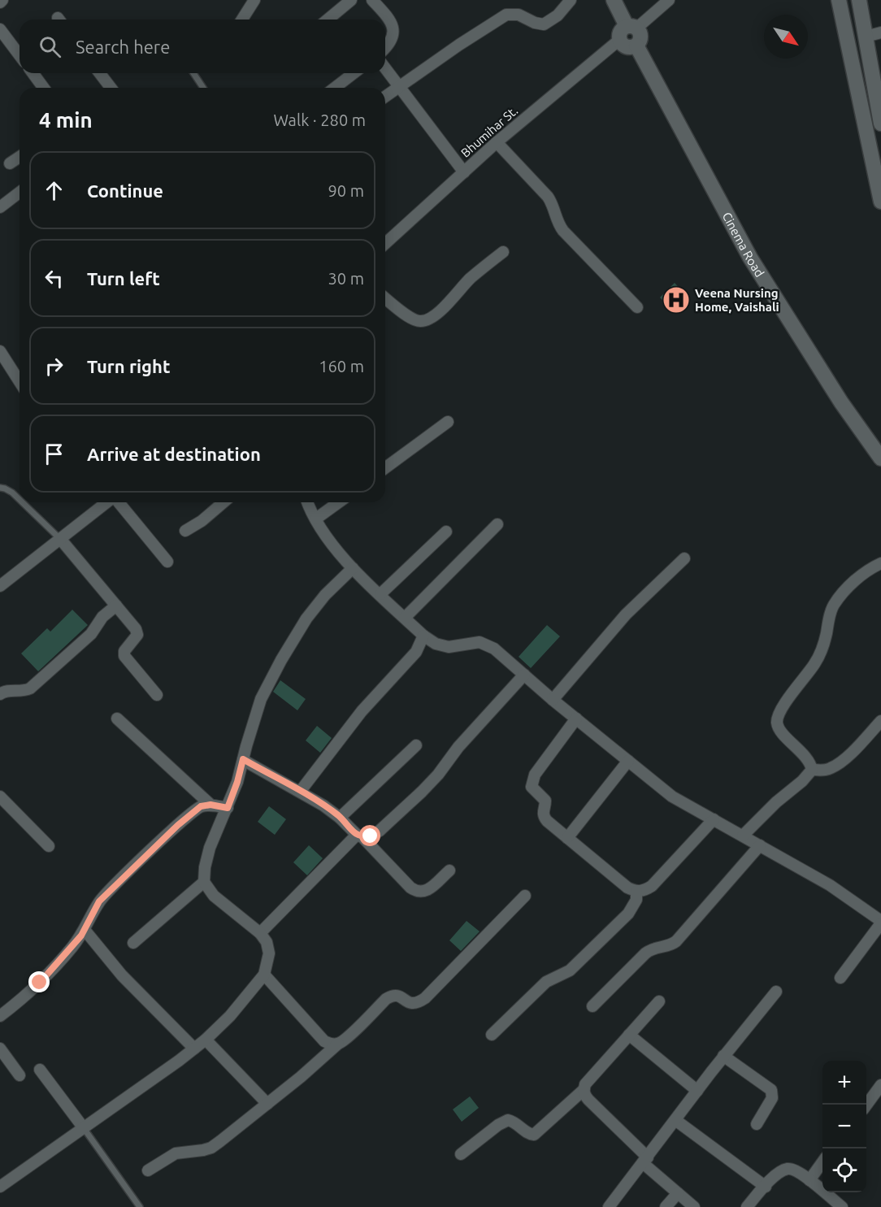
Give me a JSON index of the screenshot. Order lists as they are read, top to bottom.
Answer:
{
  "streets": {
    "street": ["Bhumihar St.", "Cinema Road"]
  },
  "crossings": [
    ["Bhumihar St.", "Cinema Road"]
  ],
  "places": {
    "hospital": ["Veena Nursing Home, Vaishali"]
  },
  "north": "bottom right",
  "page": {
    "search": "Search here",
    "heading": ["4 min", "Walk · 280 m"],
    "list": [
      ["Continue", "90 m"],
      ["Turn left", "30 m"],
      ["Turn right", "160 m"],
      "Arrive at destination"
    ],
    "map_buttons": ["+", "−"]
  }
}
